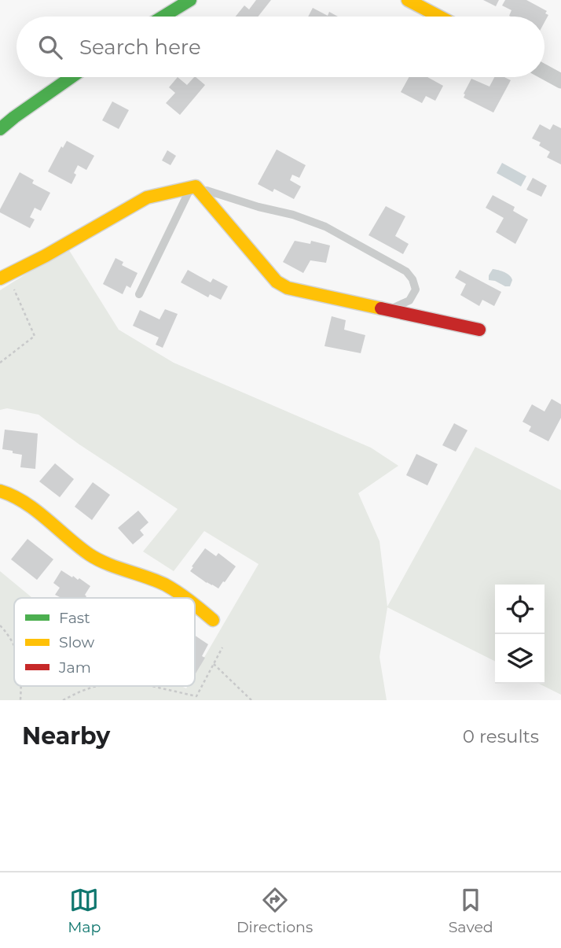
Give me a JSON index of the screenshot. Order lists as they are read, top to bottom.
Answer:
{
  "legend": ["Fast", "Slow", "Jam"],
  "page": {
    "search": "Search here",
    "heading": ["Nearby", "0 results"],
    "nav": ["Map", "Directions", "Saved"]
  }
}
